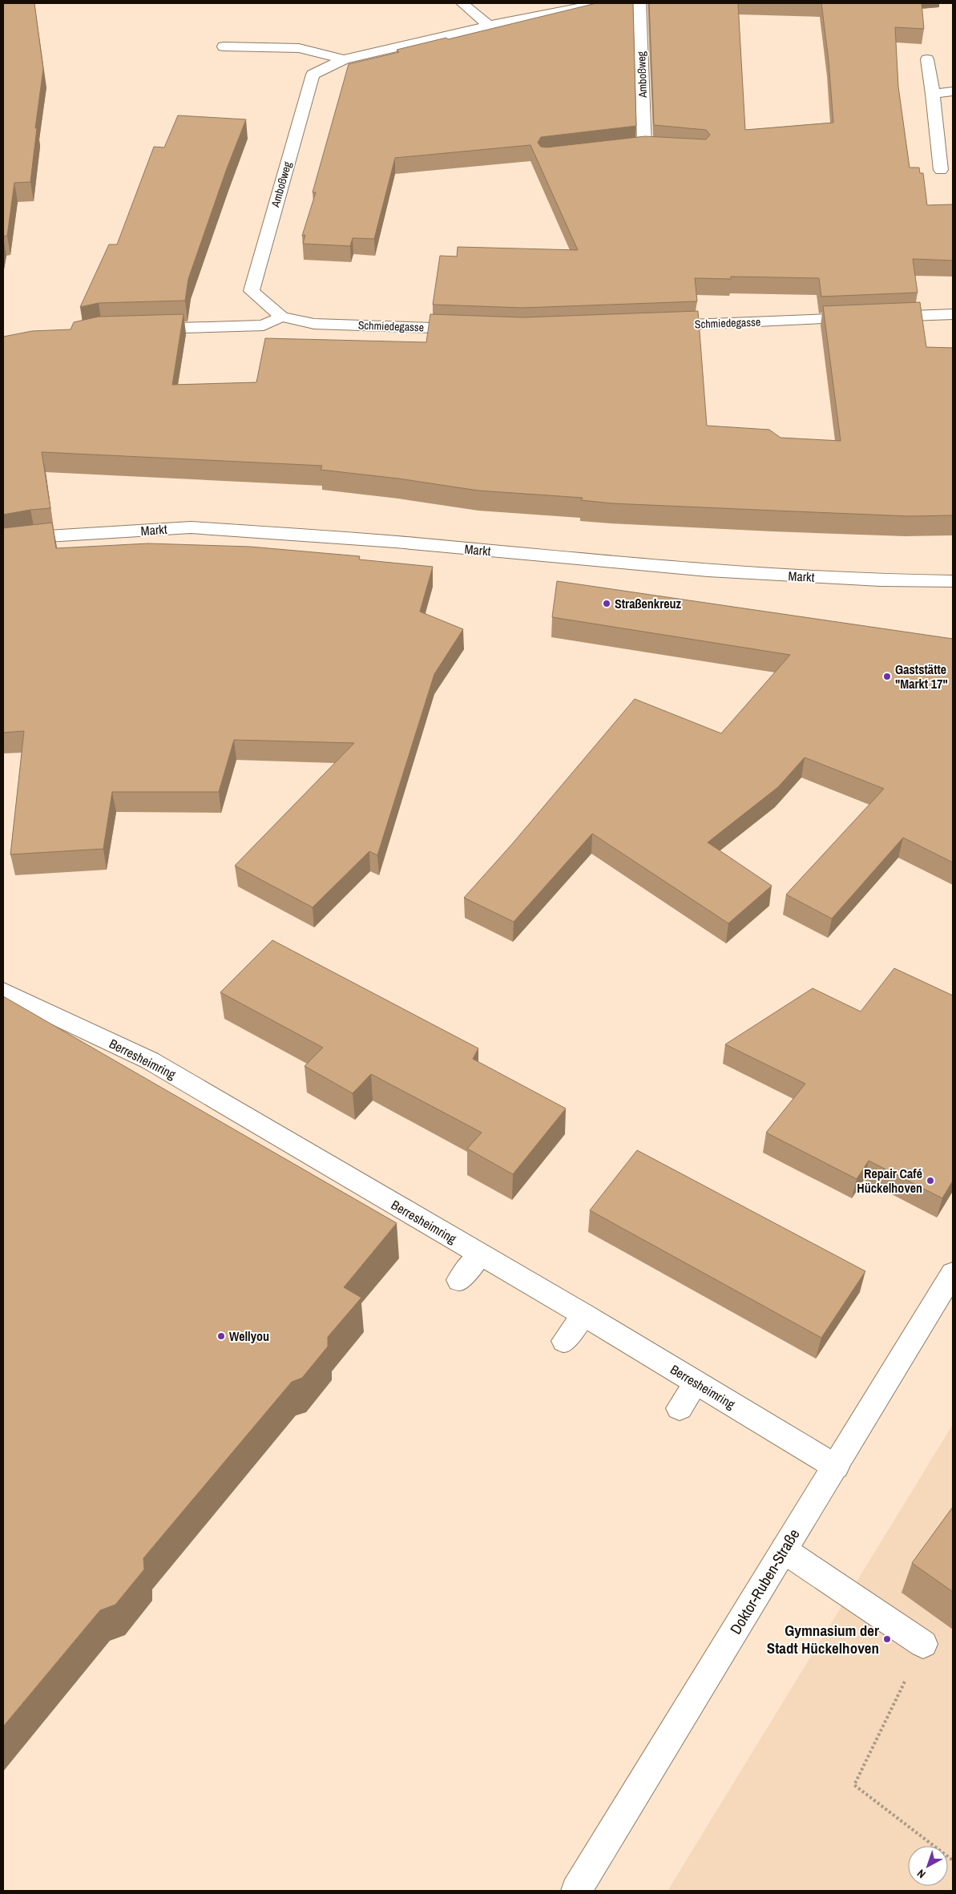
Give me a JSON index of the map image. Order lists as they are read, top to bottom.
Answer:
{
  "streets": {
    "street": [
      "Amboßweg",
      "Schmiedegasse",
      "Markt",
      "Berresheimring",
      "Doktor-Ruben-Straße"
    ]
  },
  "crossings": [
    ["Amboßweg", "Schmiedegasse"],
    ["Berresheimring", "Doktor-Ruben-Straße"]
  ],
  "places": [
    "Straßenkreuz",
    "Gaststätte \"Markt 17\"",
    "Repair Café Hückelhoven",
    "Wellyou",
    "Gymnasium der Stadt Hückelhoven"
  ],
  "north": "bottom left"
}
